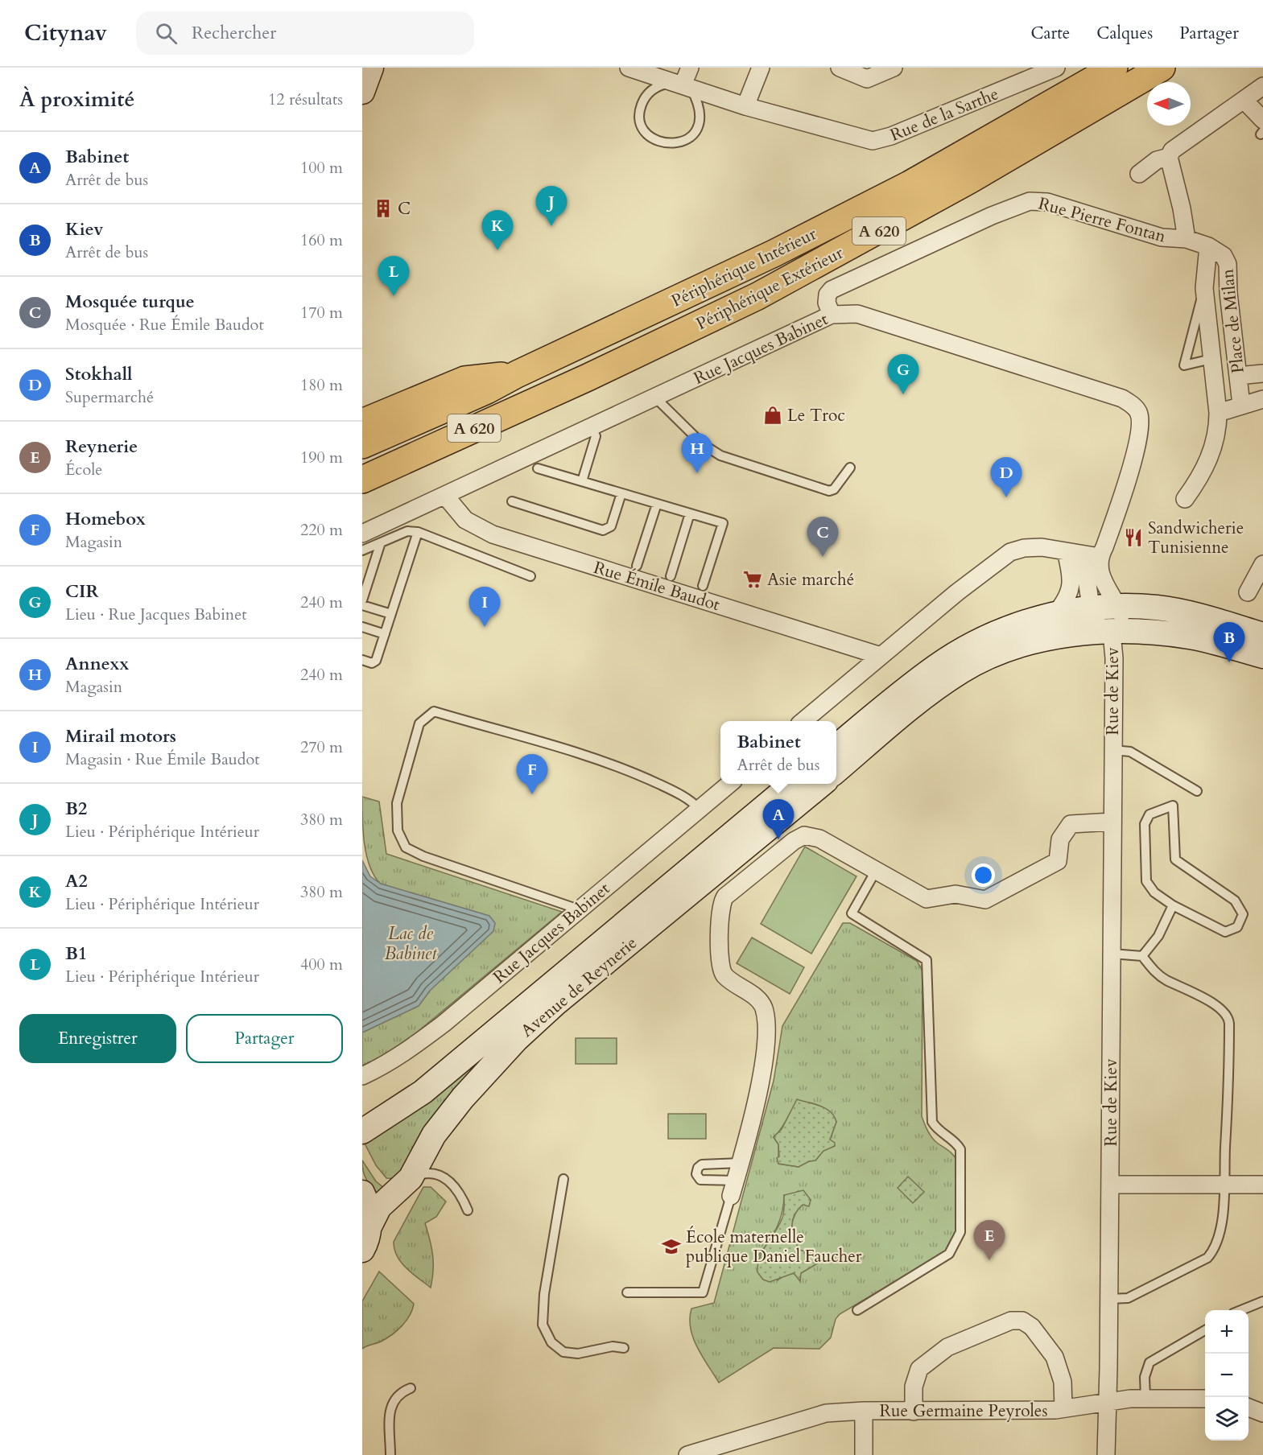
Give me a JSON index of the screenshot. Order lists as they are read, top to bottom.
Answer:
{
  "streets": {
    "highway": ["A 620", "Périphérique Intérieur", "Périphérique Extérieur"],
    "street": [
      "Rue de la Sarthe",
      "Rue Pierre Fontan",
      "Place de Milan",
      "Rue Jacques Babinet",
      "Rue Émile Baudot",
      "Rue de Kiev",
      "Avenue de Reynerie",
      "Rue Germaine Peyroles"
    ]
  },
  "crossings": [
    ["Rue Pierre Fontan", "Place de Milan"],
    ["Rue Pierre Fontan", "Rue Jacques Babinet"],
    ["Rue Jacques Babinet", "Rue Émile Baudot"],
    ["Rue de Kiev", "Rue Germaine Peyroles"]
  ],
  "water": ["Lac de Babinet"],
  "places": {
    "building": ["C"],
    "shop": ["Le Troc"],
    "restaurant": ["Sandwicherie Tunisienne"],
    "supermarket": ["Asie marché"],
    "school or university": ["École maternelle publique Daniel Faucher"]
  },
  "north": "left",
  "page": {
    "header": "Citynav",
    "search": "Rechercher",
    "nav": ["Carte", "Calques", "Partager"],
    "heading": ["À proximité", "12 résultats"],
    "list": [
      {
        "mark": "A",
        "name": "Babinet",
        "note": "Arrêt de bus",
        "value": "100 m"
      },
      {
        "mark": "B",
        "name": "Kiev",
        "note": "Arrêt de bus",
        "value": "160 m"
      },
      {
        "mark": "C",
        "name": "Mosquée turque",
        "note": "Mosquée · Rue Émile Baudot",
        "value": "170 m"
      },
      {
        "mark": "D",
        "name": "Stokhall",
        "note": "Supermarché",
        "value": "180 m"
      },
      {
        "mark": "E",
        "name": "Reynerie",
        "note": "École",
        "value": "190 m"
      },
      {
        "mark": "F",
        "name": "Homebox",
        "note": "Magasin",
        "value": "220 m"
      },
      {
        "mark": "G",
        "name": "CIR",
        "note": "Lieu · Rue Jacques Babinet",
        "value": "240 m"
      },
      {
        "mark": "H",
        "name": "Annexx",
        "note": "Magasin",
        "value": "240 m"
      },
      {
        "mark": "I",
        "name": "Mirail motors",
        "note": "Magasin · Rue Émile Baudot",
        "value": "270 m"
      },
      {
        "mark": "J",
        "name": "B2",
        "note": "Lieu · Périphérique Intérieur",
        "value": "380 m"
      },
      {
        "mark": "K",
        "name": "A2",
        "note": "Lieu · Périphérique Intérieur",
        "value": "380 m"
      },
      {
        "mark": "L",
        "name": "B1",
        "note": "Lieu · Périphérique Intérieur",
        "value": "400 m"
      }
    ],
    "pins": [
      "J",
      "K",
      "L",
      "G",
      "H",
      "D",
      "C",
      "I",
      "B",
      "F",
      "A",
      "E"
    ],
    "popup": ["Babinet", "Arrêt de bus"],
    "buttons": ["Enregistrer", "Partager"],
    "map_buttons": ["+", "−"]
  }
}
